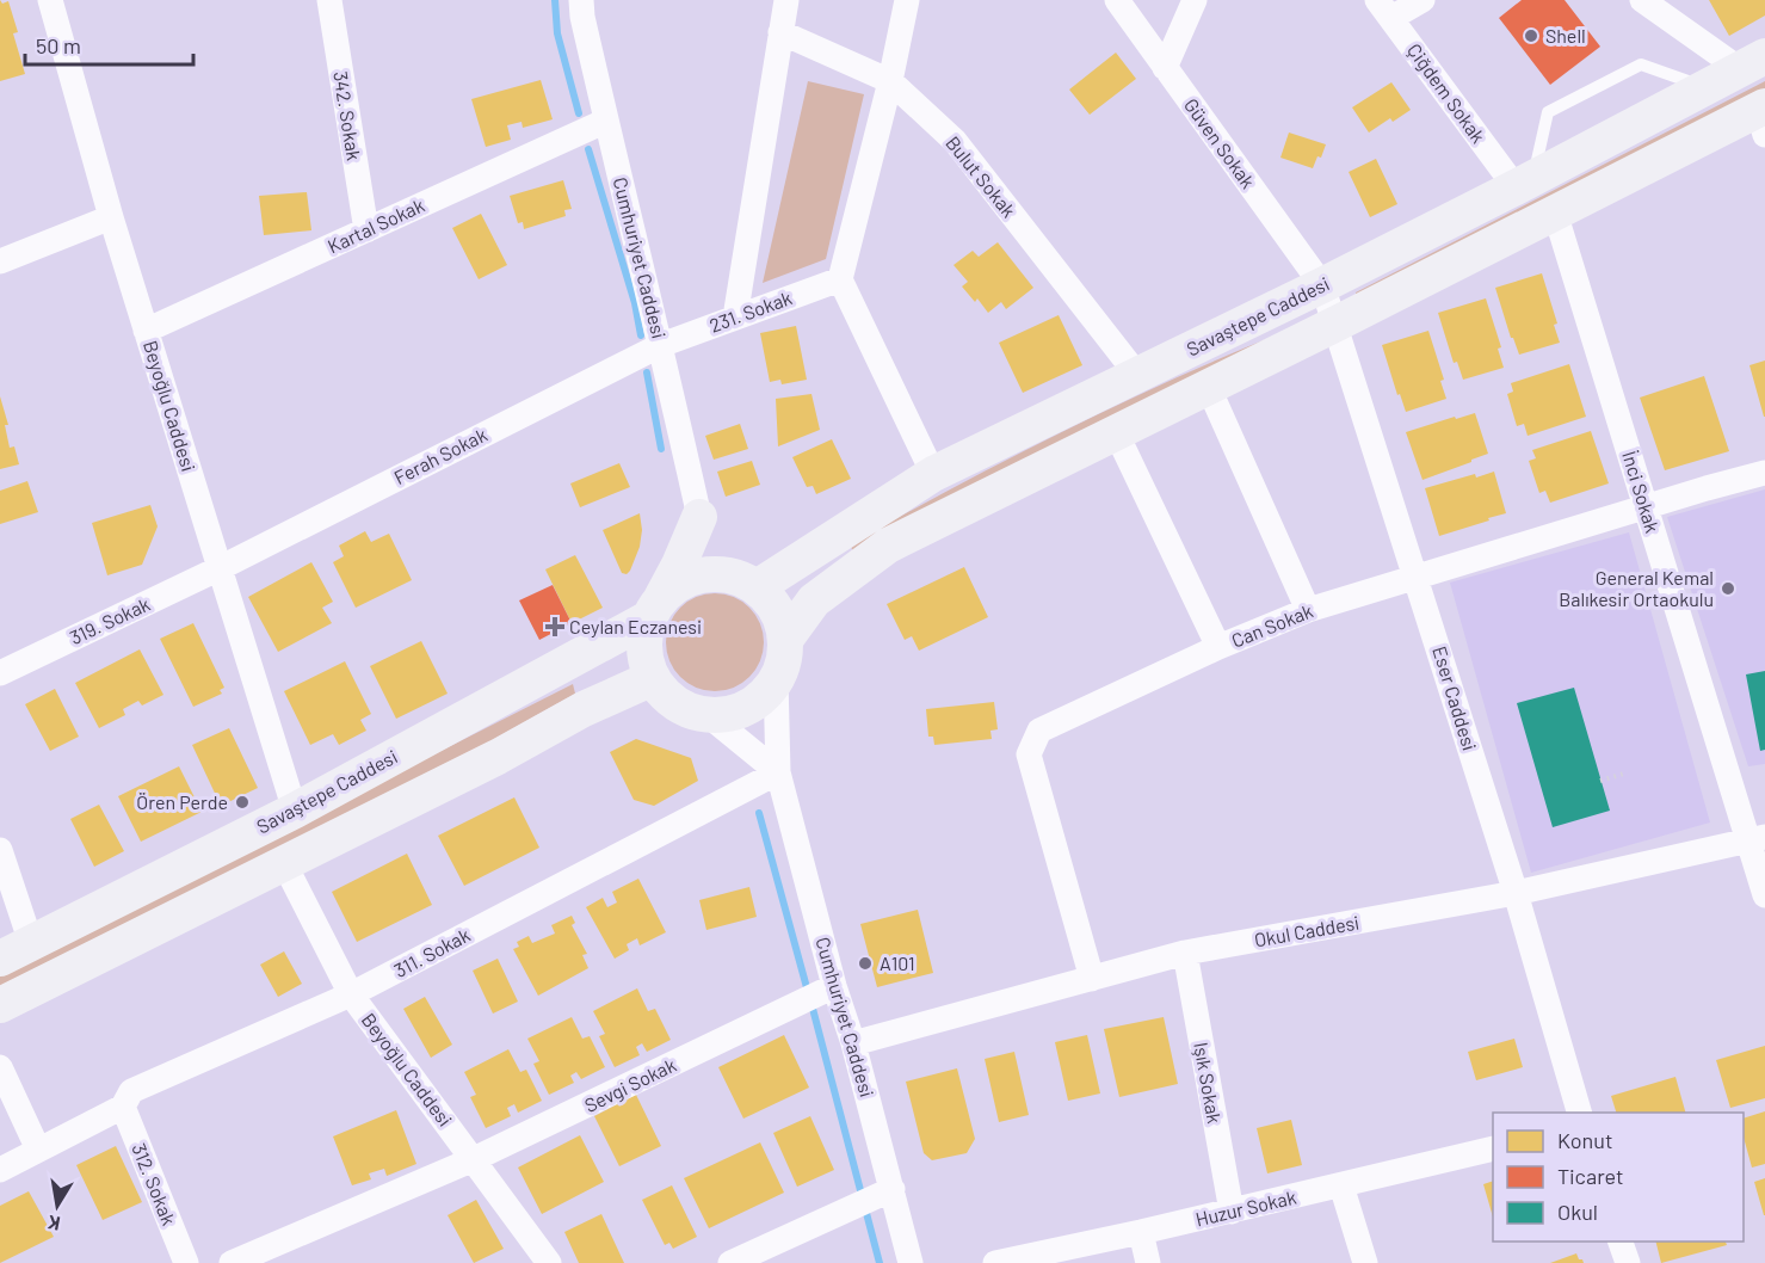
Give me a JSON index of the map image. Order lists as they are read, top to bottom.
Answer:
{
  "streets": {
    "main road": ["Savaştepe Caddesi"],
    "street": [
      "Çiğdem Sokak",
      "342. Sokak",
      "Güven Sokak",
      "Bulut Sokak",
      "Kartal Sokak",
      "Cumhuriyet Caddesi",
      "231. Sokak",
      "Beyoğlu Caddesi",
      "Ferah Sokak",
      "İnci Sokak",
      "319. Sokak",
      "Can Sokak",
      "Eser Caddesi",
      "Okul Caddesi",
      "311. Sokak",
      "Işık Sokak",
      "Sevgi Sokak",
      "312. Sokak",
      "Huzur Sokak"
    ]
  },
  "crossings": [
    ["Çiğdem Sokak", "Savaştepe Caddesi"],
    ["342. Sokak", "Kartal Sokak"],
    ["Güven Sokak", "Savaştepe Caddesi"],
    ["Güven Sokak", "Eser Caddesi"],
    ["Bulut Sokak", "Savaştepe Caddesi"],
    ["Kartal Sokak", "Cumhuriyet Caddesi"],
    ["Kartal Sokak", "Beyoğlu Caddesi"],
    ["Cumhuriyet Caddesi", "231. Sokak"],
    ["Cumhuriyet Caddesi", "Savaştepe Caddesi"],
    ["Cumhuriyet Caddesi", "Ferah Sokak"],
    ["Cumhuriyet Caddesi", "Okul Caddesi"],
    ["Cumhuriyet Caddesi", "311. Sokak"],
    ["Cumhuriyet Caddesi", "Sevgi Sokak"],
    ["231. Sokak", "Ferah Sokak"],
    ["Savaştepe Caddesi", "Beyoğlu Caddesi"],
    ["Savaştepe Caddesi", "İnci Sokak"],
    ["Savaştepe Caddesi", "Eser Caddesi"],
    ["Beyoğlu Caddesi", "Ferah Sokak"],
    ["Beyoğlu Caddesi", "319. Sokak"],
    ["Beyoğlu Caddesi", "311. Sokak"],
    ["Beyoğlu Caddesi", "Sevgi Sokak"],
    ["Ferah Sokak", "319. Sokak"],
    ["İnci Sokak", "Can Sokak"],
    ["İnci Sokak", "Okul Caddesi"],
    ["Can Sokak", "Eser Caddesi"],
    ["Can Sokak", "Okul Caddesi"],
    ["Eser Caddesi", "Okul Caddesi"],
    ["Okul Caddesi", "Işık Sokak"],
    ["311. Sokak", "312. Sokak"],
    ["Işık Sokak", "Huzur Sokak"]
  ],
  "places": {
    "other": [
      "Shell",
      "General Kemal Balıkesir Ortaokulu",
      "Ören Perde",
      "A101"
    ],
    "health": ["Ceylan Eczanesi"]
  },
  "legend": ["Konut", "Ticaret", "Okul"],
  "scale_bar": "50 m",
  "north": "bottom"
}
